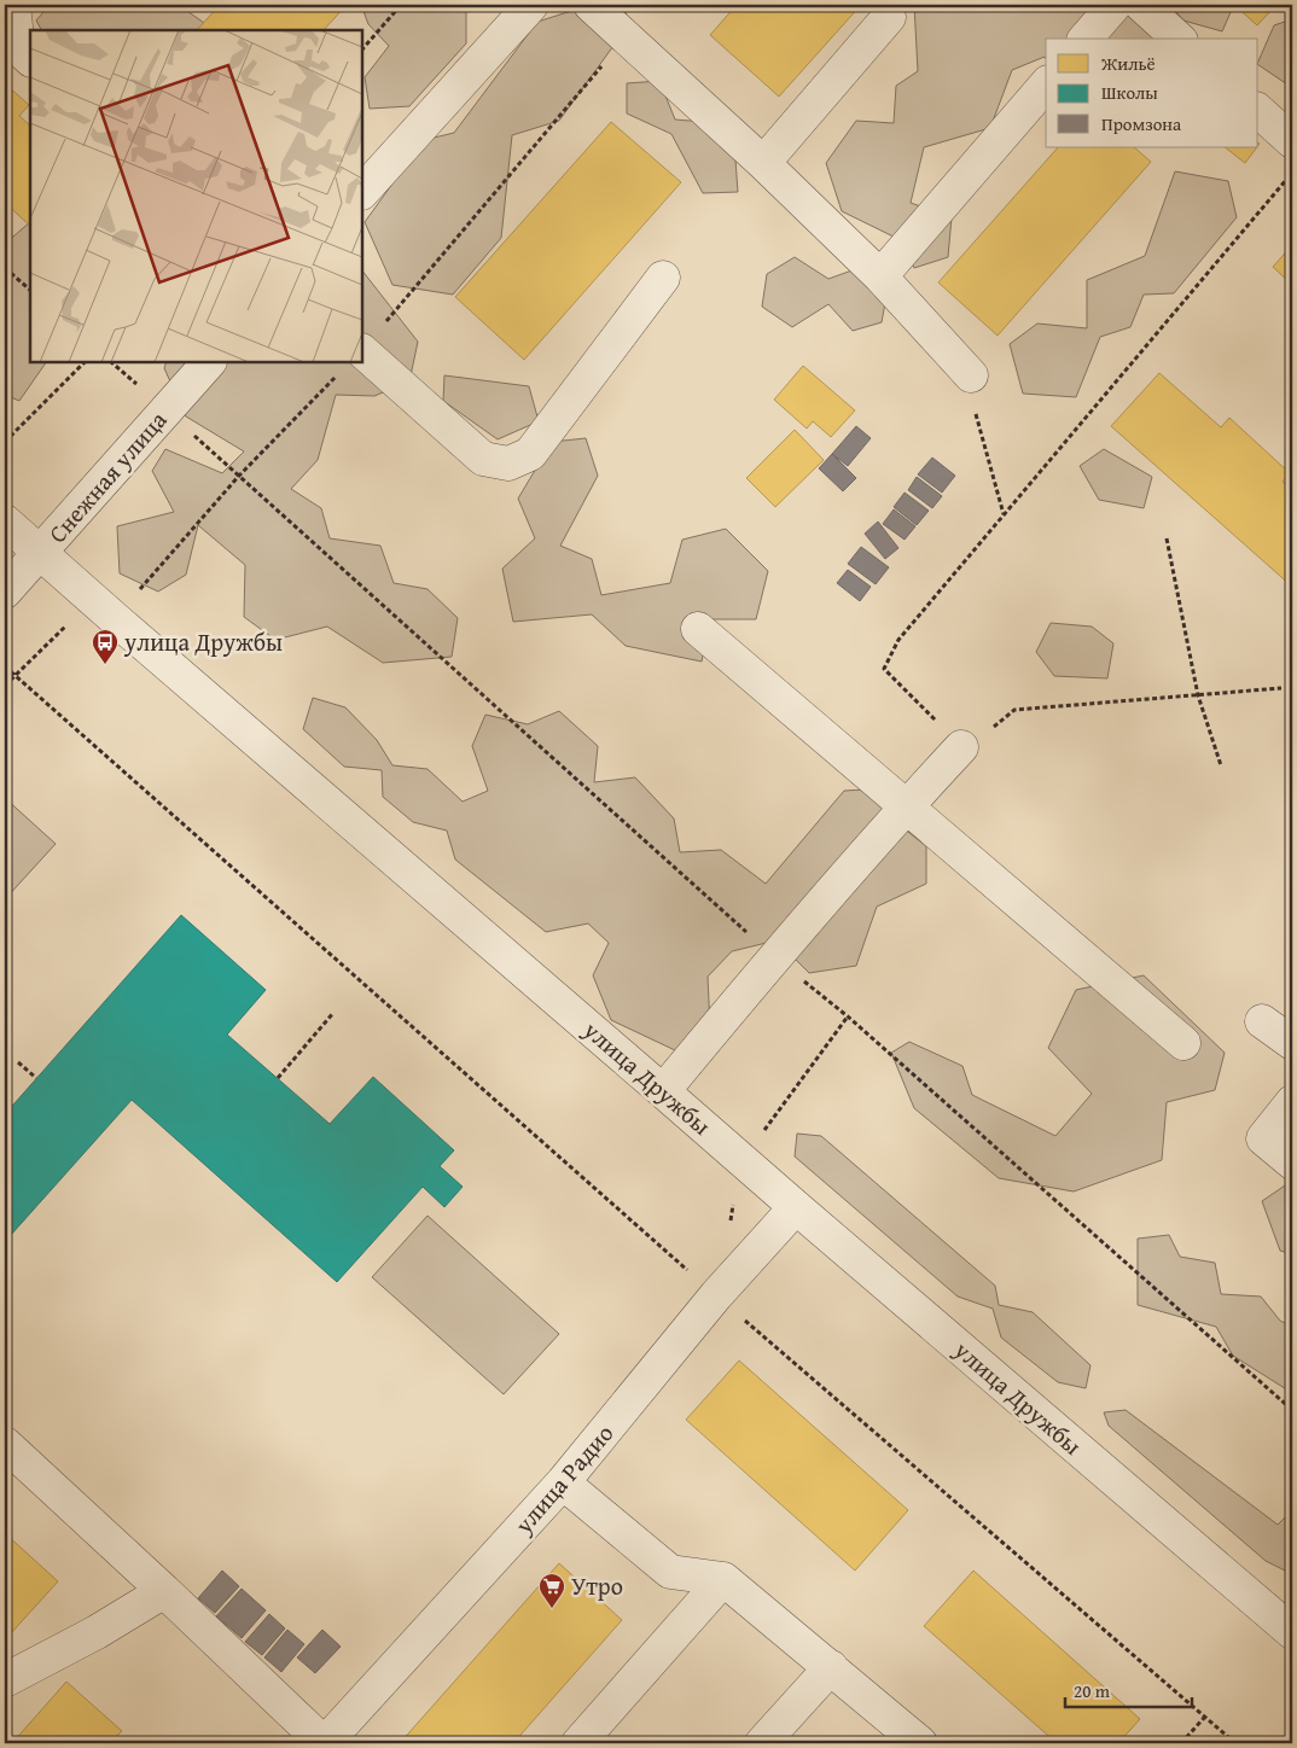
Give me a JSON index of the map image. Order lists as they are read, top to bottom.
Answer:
{
  "streets": {
    "street": ["Снежная улица", "улица Дружбы", "улица Радио"]
  },
  "crossings": [
    ["Снежная улица", "улица Дружбы"],
    ["улица Дружбы", "улица Радио"]
  ],
  "places": {
    "bus stop": ["улица Дружбы"],
    "supermarket": ["Утро"]
  },
  "legend": ["Жильё", "Школы", "Промзона"],
  "scale_bar": "20 m"
}
